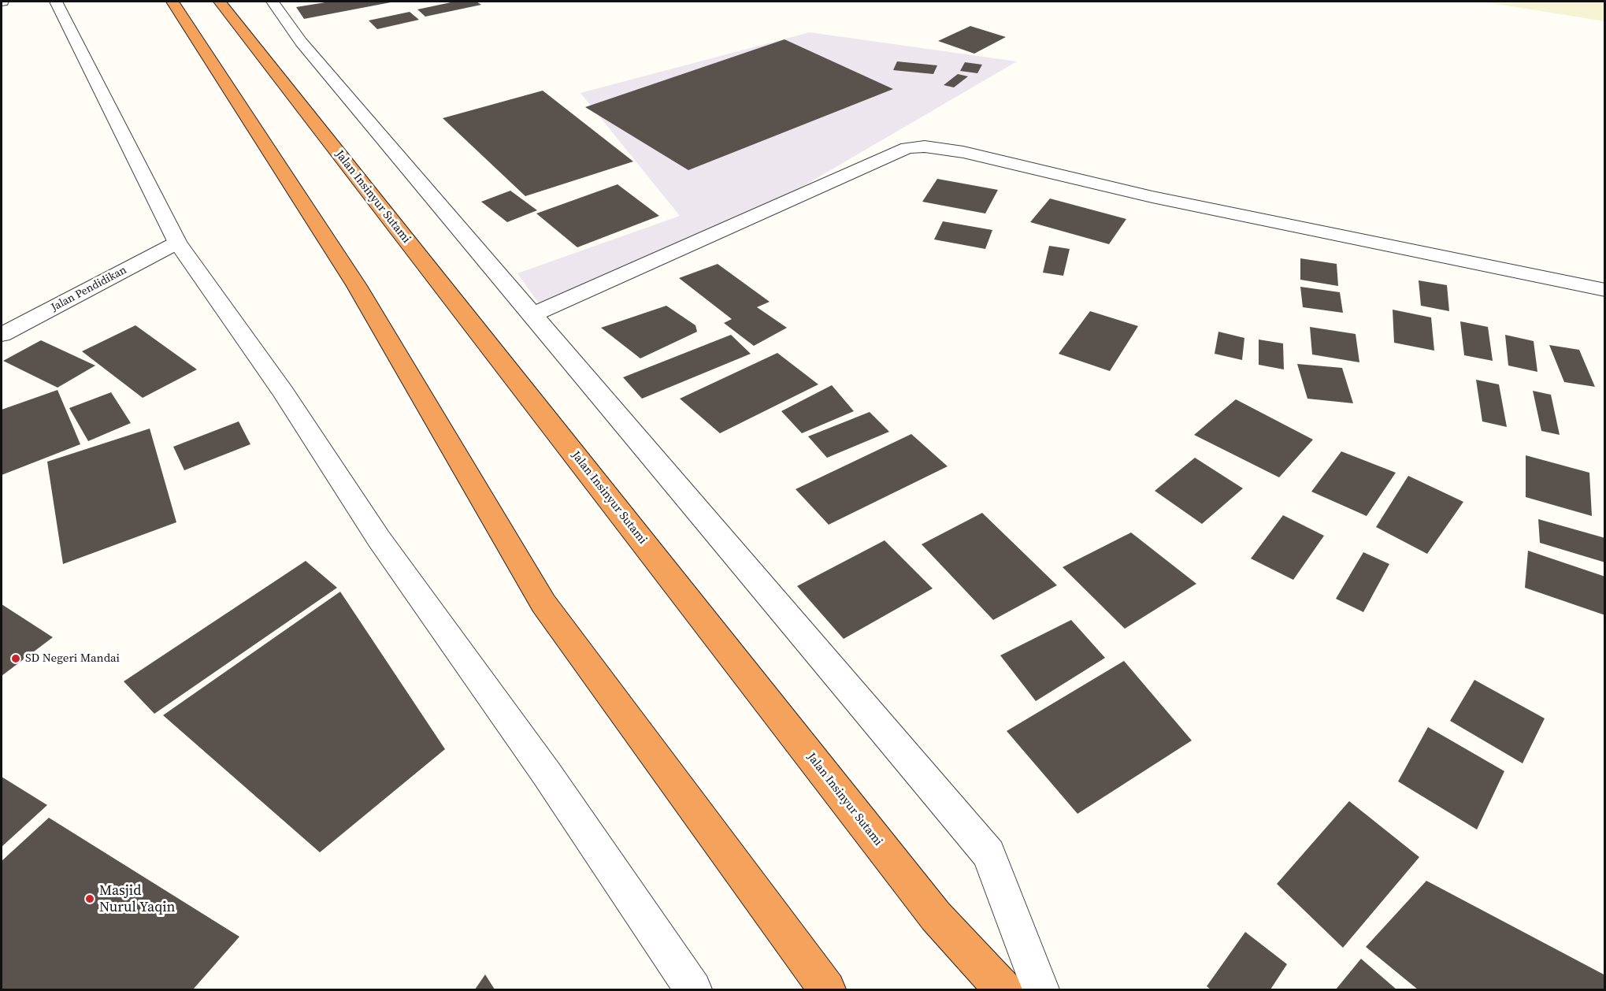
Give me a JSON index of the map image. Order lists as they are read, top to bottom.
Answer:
{
  "streets": {
    "highway": ["Jalan Insinyur Sutami"],
    "street": ["Jalan Pendidikan"]
  },
  "places": ["SD Negeri Mandai", "Masjid Nurul Yaqin"]
}
